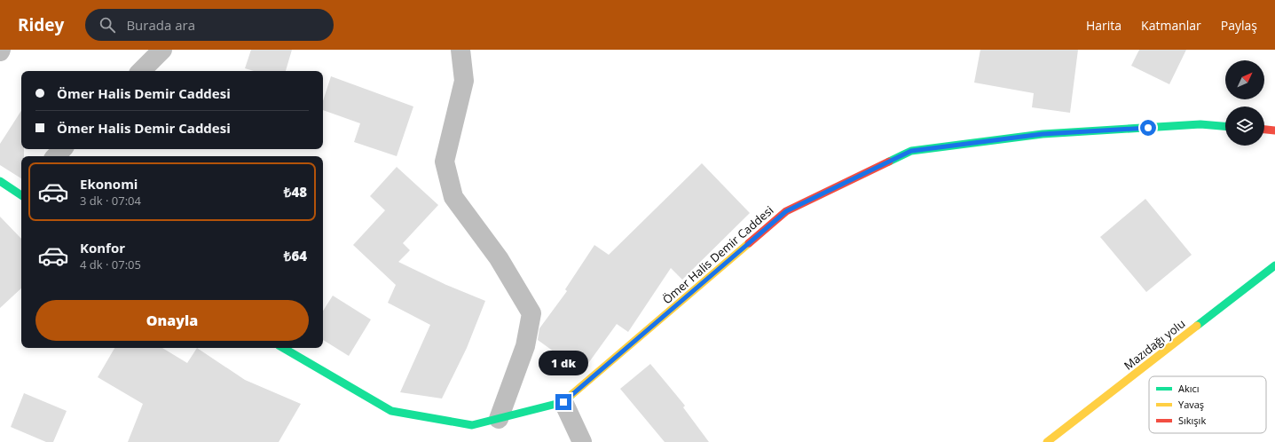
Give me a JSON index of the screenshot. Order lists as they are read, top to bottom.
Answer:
{
  "streets": {
    "street": ["Ömer Halis Demir Caddesi", "Mazıdağı yolu"]
  },
  "legend": ["Akıcı", "Yavaş", "Sıkışık"],
  "north": "top right",
  "page": {
    "header": "Ridey",
    "search": "Burada ara",
    "nav": ["Harita", "Katmanlar", "Paylaş"],
    "banner": ["Ömer Halis Demir Caddesi", "Ömer Halis Demir Caddesi"],
    "list": [
      {
        "name": "Ekonomi",
        "note": "3 dk · 07:04",
        "value": "₺48"
      },
      {
        "name": "Konfor",
        "note": "4 dk · 07:05",
        "value": "₺64"
      }
    ],
    "buttons": "Onayla",
    "bubble": "1 dk"
  }
}
